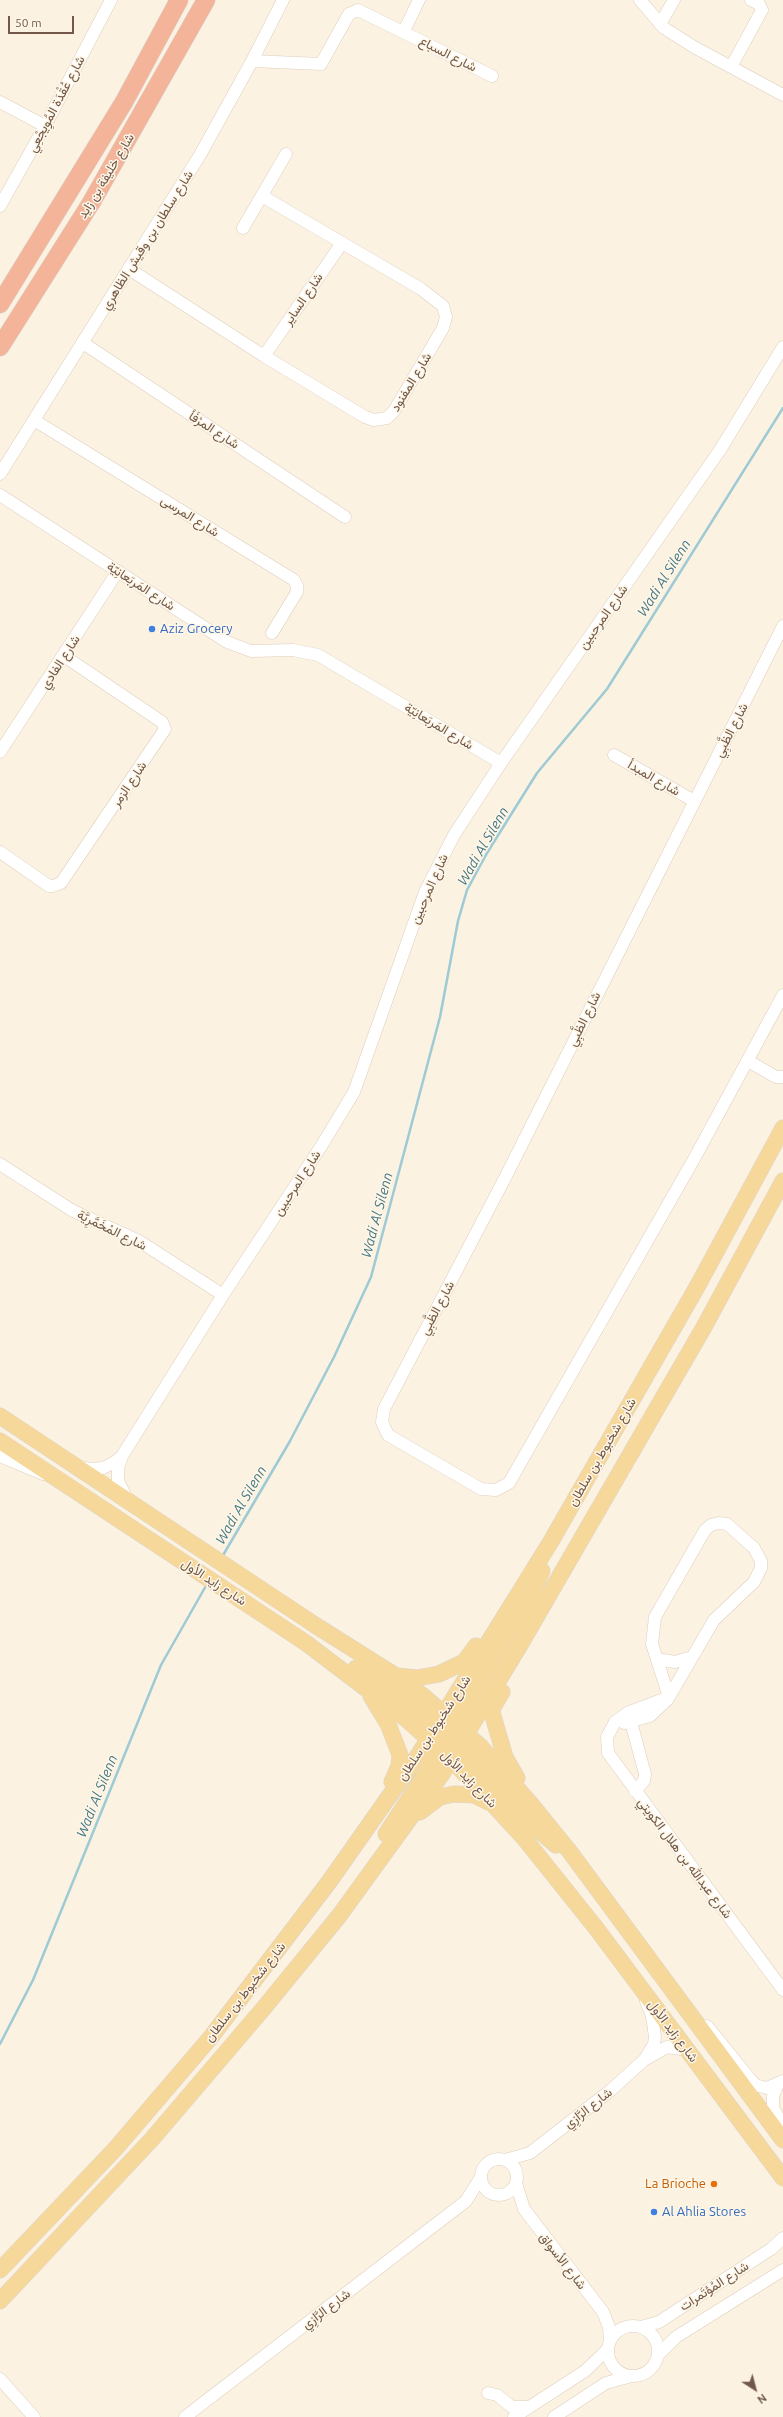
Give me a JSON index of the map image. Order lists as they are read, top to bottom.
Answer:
{
  "streets": {
    "highway": ["شارع خليفة بن زايد"],
    "main road": ["شارع شخبوط بن سلطان", "شارع زايد الأول"],
    "street": [
      "شارع السباع",
      "شارع عُقْدَة المُوِيجْعِي",
      "شارع سلطان بن وقيش الظاهري",
      "شارع الساير",
      "شارع المفنود",
      "شارع المرْفَأ",
      "شارع المرسى",
      "شارع المَربَعانِيّة",
      "شارع المرحبين",
      "شارع الفادي",
      "شارع الظَّبِي",
      "شارع المبدأ",
      "شارع الزمر",
      "شارع المْخَمَّرِيَّة",
      "شارع عبدالله بن هلال الكويتي",
      "شارع الرَّازِي",
      "شارع الأسواق",
      "شارع المُؤتَمرات"
    ]
  },
  "crossings": [
    ["شارع السباع", "شارع سلطان بن وقيش الظاهري"],
    ["شارع سلطان بن وقيش الظاهري", "شارع المفنود"],
    ["شارع سلطان بن وقيش الظاهري", "شارع المرْفَأ"],
    ["شارع سلطان بن وقيش الظاهري", "شارع المرسى"],
    ["شارع الساير", "شارع المفنود"],
    ["شارع المَربَعانِيّة", "شارع المرحبين"],
    ["شارع المَربَعانِيّة", "شارع الفادي"],
    ["شارع المرحبين", "شارع المْخَمَّرِيَّة"],
    ["شارع المرحبين", "شارع زايد الأول"],
    ["شارع الفادي", "شارع الزمر"],
    ["شارع الظَّبِي", "شارع المبدأ"],
    ["شارع شخبوط بن سلطان", "شارع زايد الأول"],
    ["شارع زايد الأول", "شارع الرَّازِي"],
    ["شارع الرَّازِي", "شارع الأسواق"],
    ["شارع الأسواق", "شارع المُؤتَمرات"]
  ],
  "water": ["Wadi Al Silenn"],
  "places": ["Aziz Grocery", "La Brioche", "Al Ahlia Stores"],
  "scale_bar": "50 m",
  "north": "bottom right"
}
